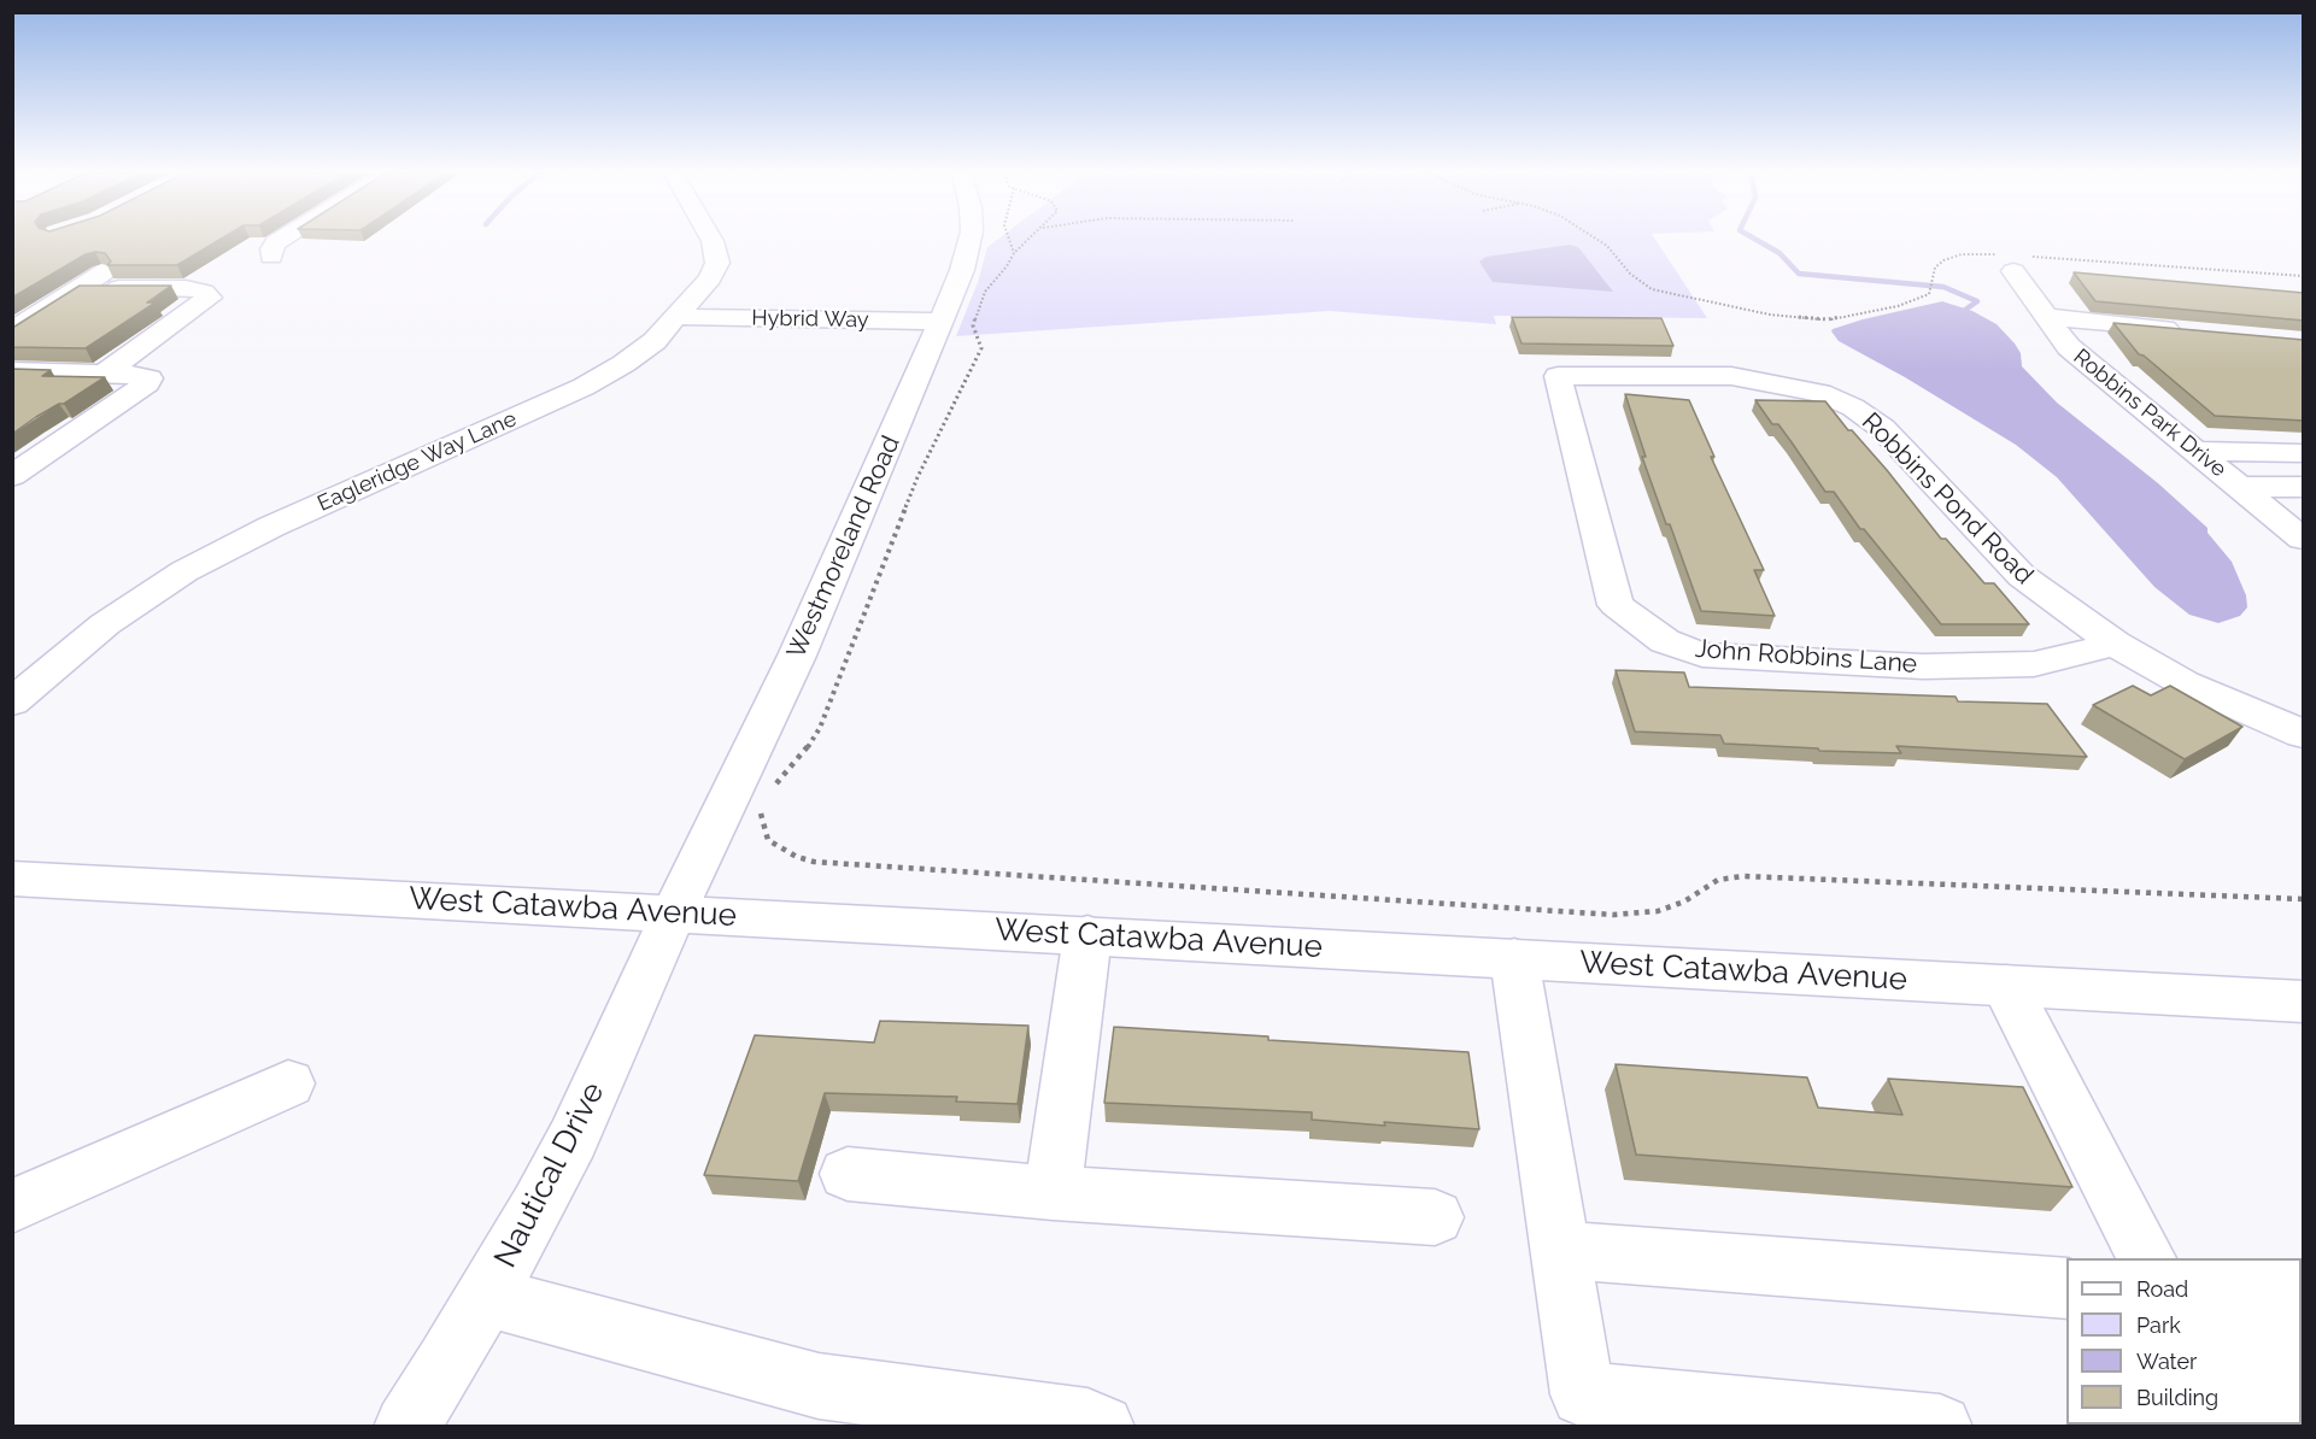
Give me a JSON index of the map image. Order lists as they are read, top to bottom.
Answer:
{
  "streets": {
    "street": [
      "Hybrid Way",
      "Robbins Park Drive",
      "Eagleridge Way Lane",
      "Robbins Pond Road",
      "Westmoreland Road",
      "John Robbins Lane",
      "West Catawba Avenue",
      "Nautical Drive"
    ]
  },
  "crossings": [
    ["Hybrid Way", "Eagleridge Way Lane"],
    ["Hybrid Way", "Westmoreland Road"],
    ["Robbins Pond Road", "John Robbins Lane"],
    ["Westmoreland Road", "West Catawba Avenue"],
    ["Westmoreland Road", "Nautical Drive"],
    ["West Catawba Avenue", "Nautical Drive"]
  ],
  "legend": [
    "Road",
    "Park",
    "Water",
    "Building"
  ]
}
